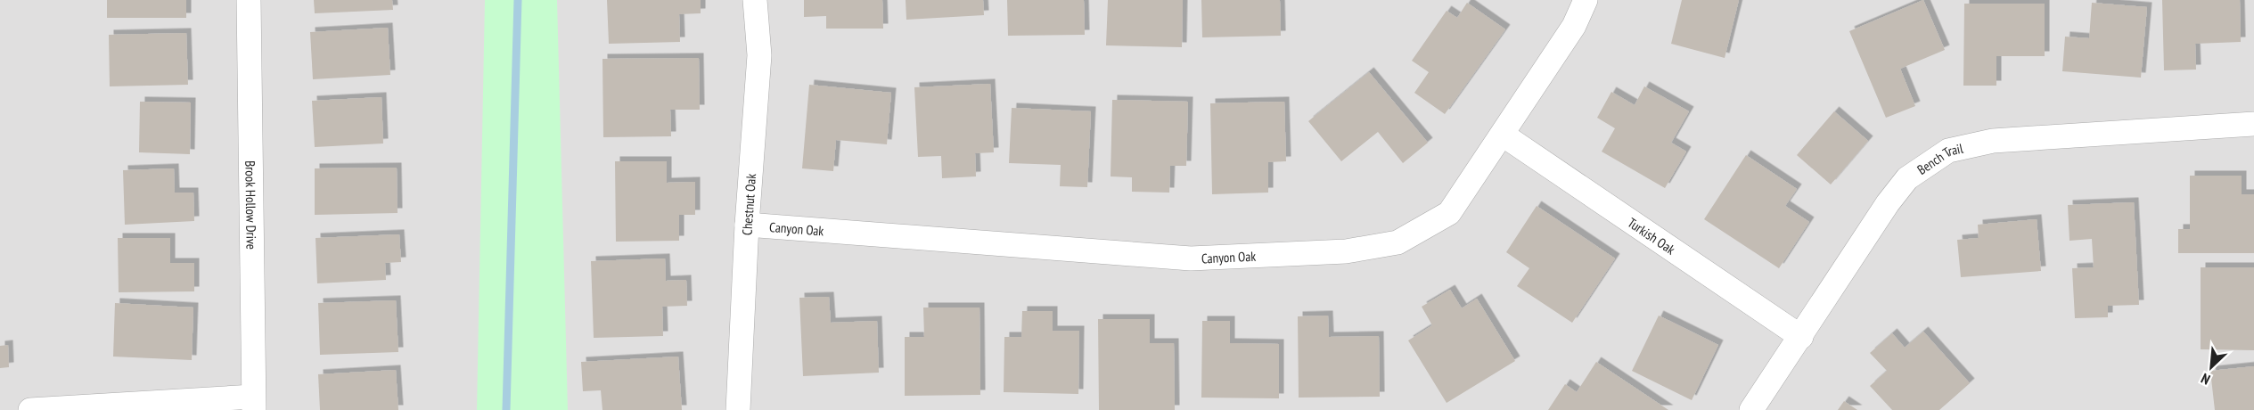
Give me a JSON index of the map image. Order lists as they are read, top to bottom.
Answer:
{
  "streets": {
    "street": [
      "Bench Trail",
      "Brook Hollow Drive",
      "Chestnut Oak",
      "Canyon Oak",
      "Turkish Oak"
    ]
  },
  "crossings": [
    ["Bench Trail", "Turkish Oak"],
    ["Chestnut Oak", "Canyon Oak"],
    ["Canyon Oak", "Turkish Oak"]
  ],
  "north": "bottom left"
}
